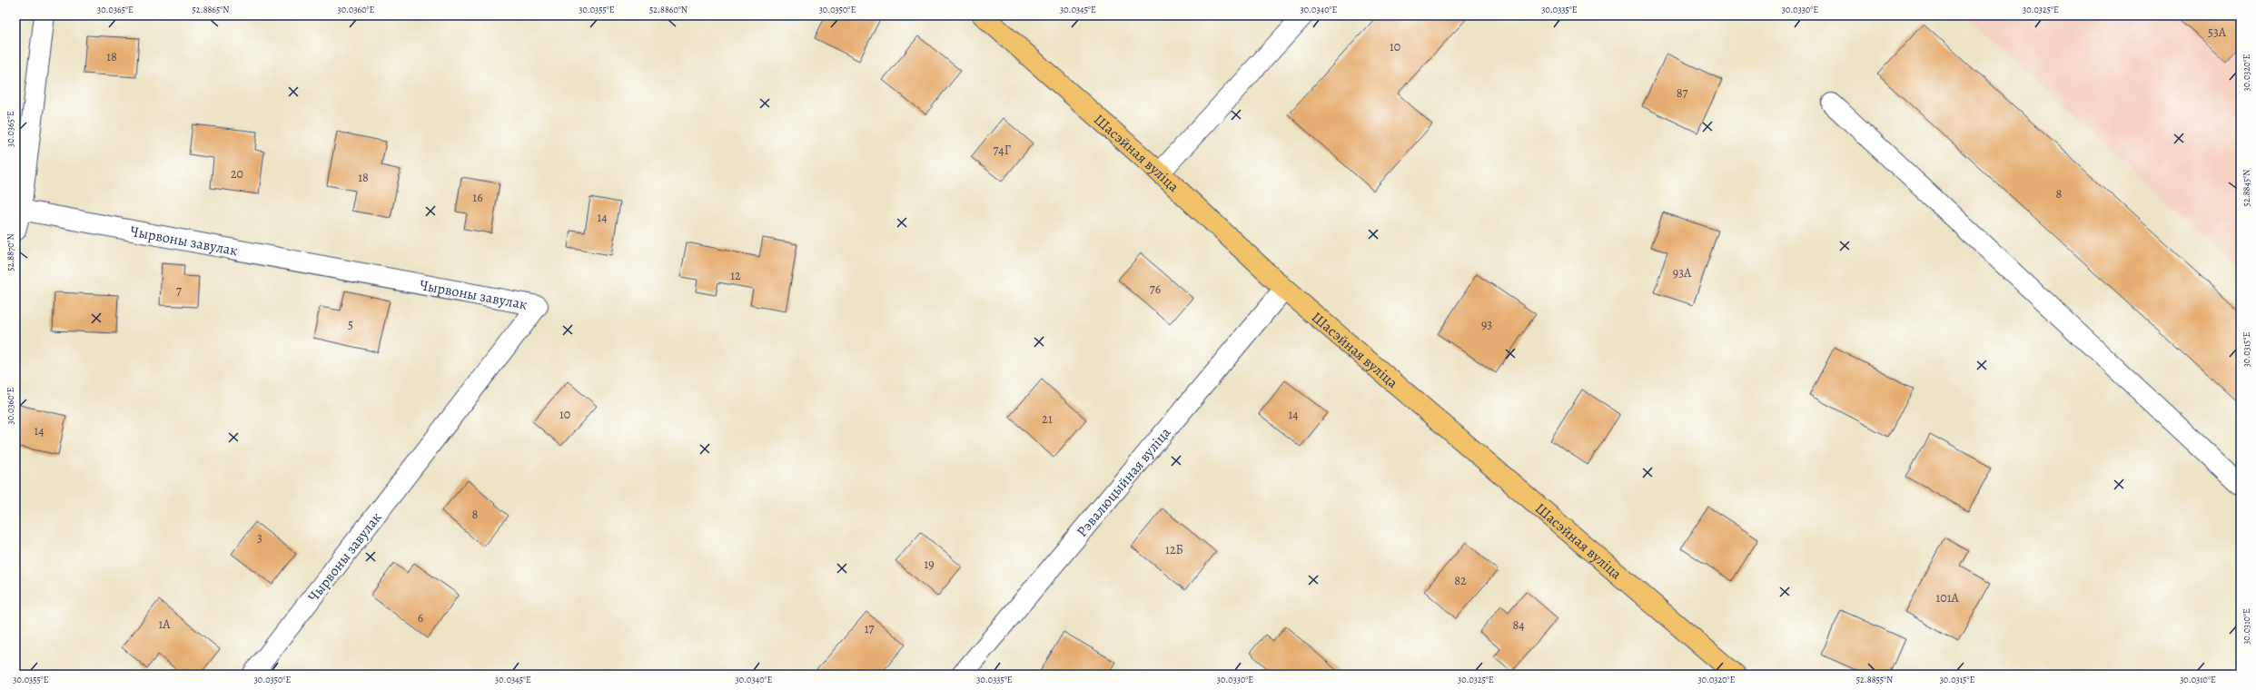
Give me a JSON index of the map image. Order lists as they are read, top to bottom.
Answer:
{
  "streets": {
    "main road": ["Шасэйная вуліца"],
    "street": ["Чырвоны завулак", "Рэвалюцыйная вуліца"]
  },
  "crossings": [
    ["Шасэйная вуліца", "Рэвалюцыйная вуліца"]
  ],
  "house_numbers": [
    "53А",
    "10",
    "18",
    "87",
    "74Г",
    "20",
    "18",
    "8",
    "16",
    "14",
    "93А",
    "12",
    "76",
    "7",
    "5",
    "93",
    "10",
    "14",
    "21",
    "14",
    "8",
    "3",
    "12Б",
    "19",
    "82",
    "101А",
    "6",
    "1А",
    "84",
    "17"
  ],
  "coordinates": [
    "30.0365°E",
    "52.8865°N",
    "30.0360°E",
    "30.0355°E",
    "52.8860°N",
    "30.0350°E",
    "30.0345°E",
    "30.0340°E",
    "30.0335°E",
    "30.0330°E",
    "30.0325°E",
    "30.0320°E",
    "52.8845°N",
    "52.8870°N",
    "30.0315°E",
    "30.0310°E",
    "52.8855°N"
  ]
}
